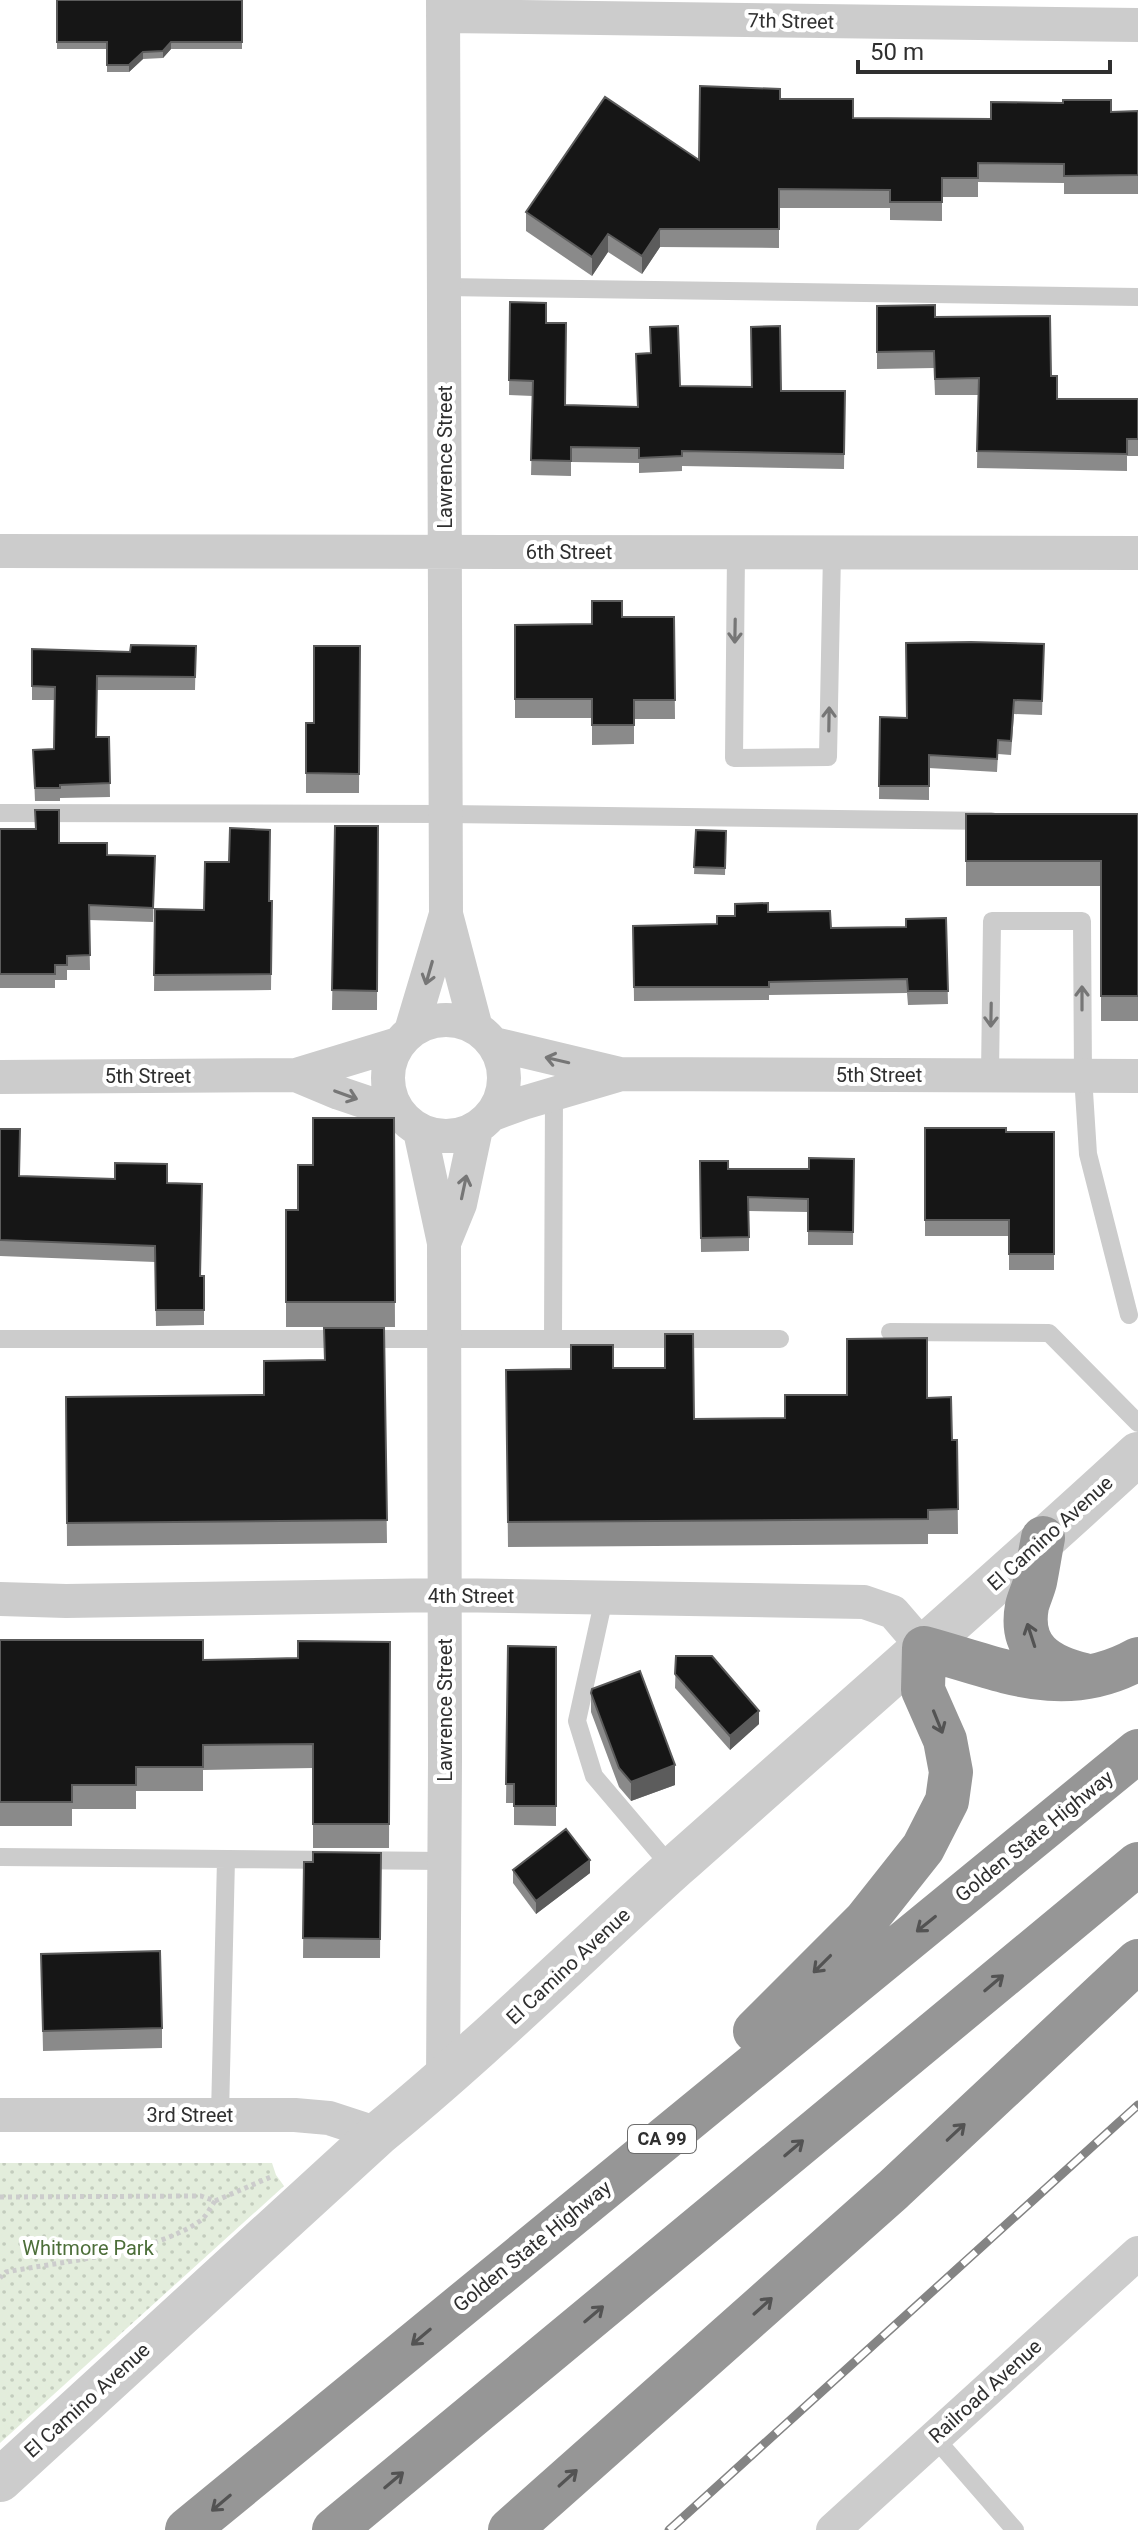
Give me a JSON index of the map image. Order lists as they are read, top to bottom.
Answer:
{
  "streets": {
    "highway": ["Golden State Highway", "CA 99"],
    "street": [
      "7th Street",
      "Lawrence Street",
      "6th Street",
      "5th Street",
      "El Camino Avenue",
      "4th Street",
      "3rd Street",
      "Railroad Avenue"
    ]
  },
  "crossings": [
    ["7th Street", "Lawrence Street"],
    ["Lawrence Street", "6th Street"],
    ["Lawrence Street", "5th Street"],
    ["Lawrence Street", "El Camino Avenue"],
    ["Lawrence Street", "4th Street"],
    ["El Camino Avenue", "4th Street"],
    ["El Camino Avenue", "3rd Street"]
  ],
  "parks": ["Whitmore Park"],
  "scale_bar": "50 m"
}
